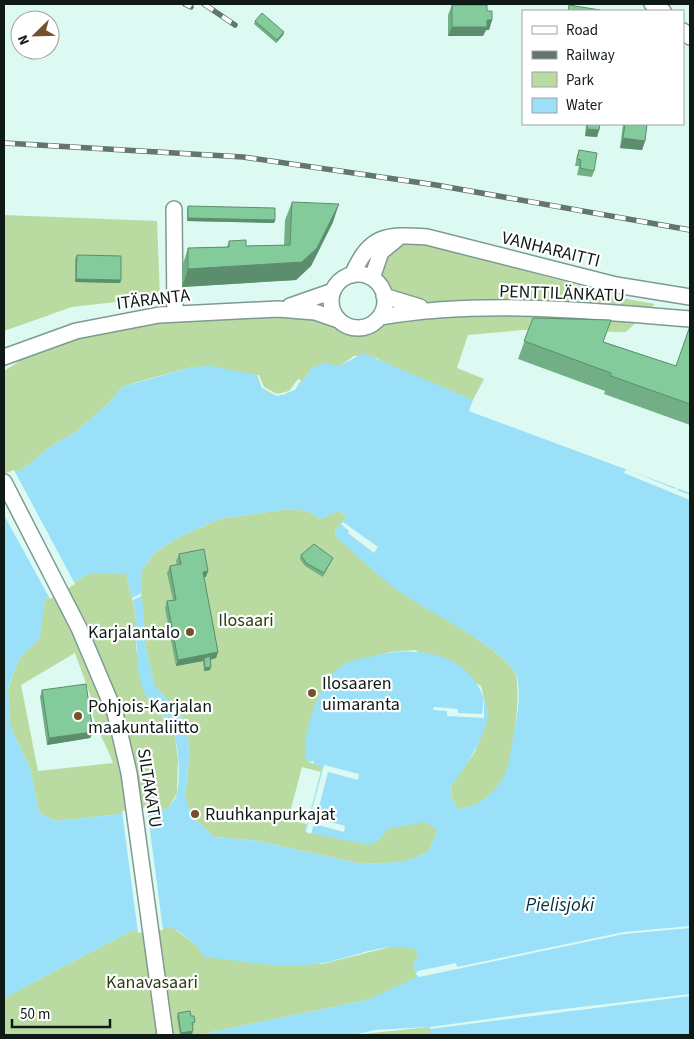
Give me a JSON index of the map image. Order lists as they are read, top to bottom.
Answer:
{
  "streets": {
    "street": [
      "VANHARAITTI",
      "PENTTILÄNKATU",
      "ITÄRANTA",
      "SILTAKATU"
    ]
  },
  "crossings": [
    ["VANHARAITTI", "PENTTILÄNKATU"],
    ["VANHARAITTI", "ITÄRANTA"],
    ["PENTTILÄNKATU", "ITÄRANTA"]
  ],
  "water": ["Pielisjoki"],
  "parks": ["Ilosaari", "Kanavasaari"],
  "places": [
    "Karjalantalo",
    "Ilosaaren uimaranta",
    "Pohjois-Karjalan maakuntaliitto",
    "Ruuhkanpurkajat"
  ],
  "legend": [
    "Road",
    "Railway",
    "Park",
    "Water"
  ],
  "scale_bar": "50 m",
  "north": "bottom left"
}
